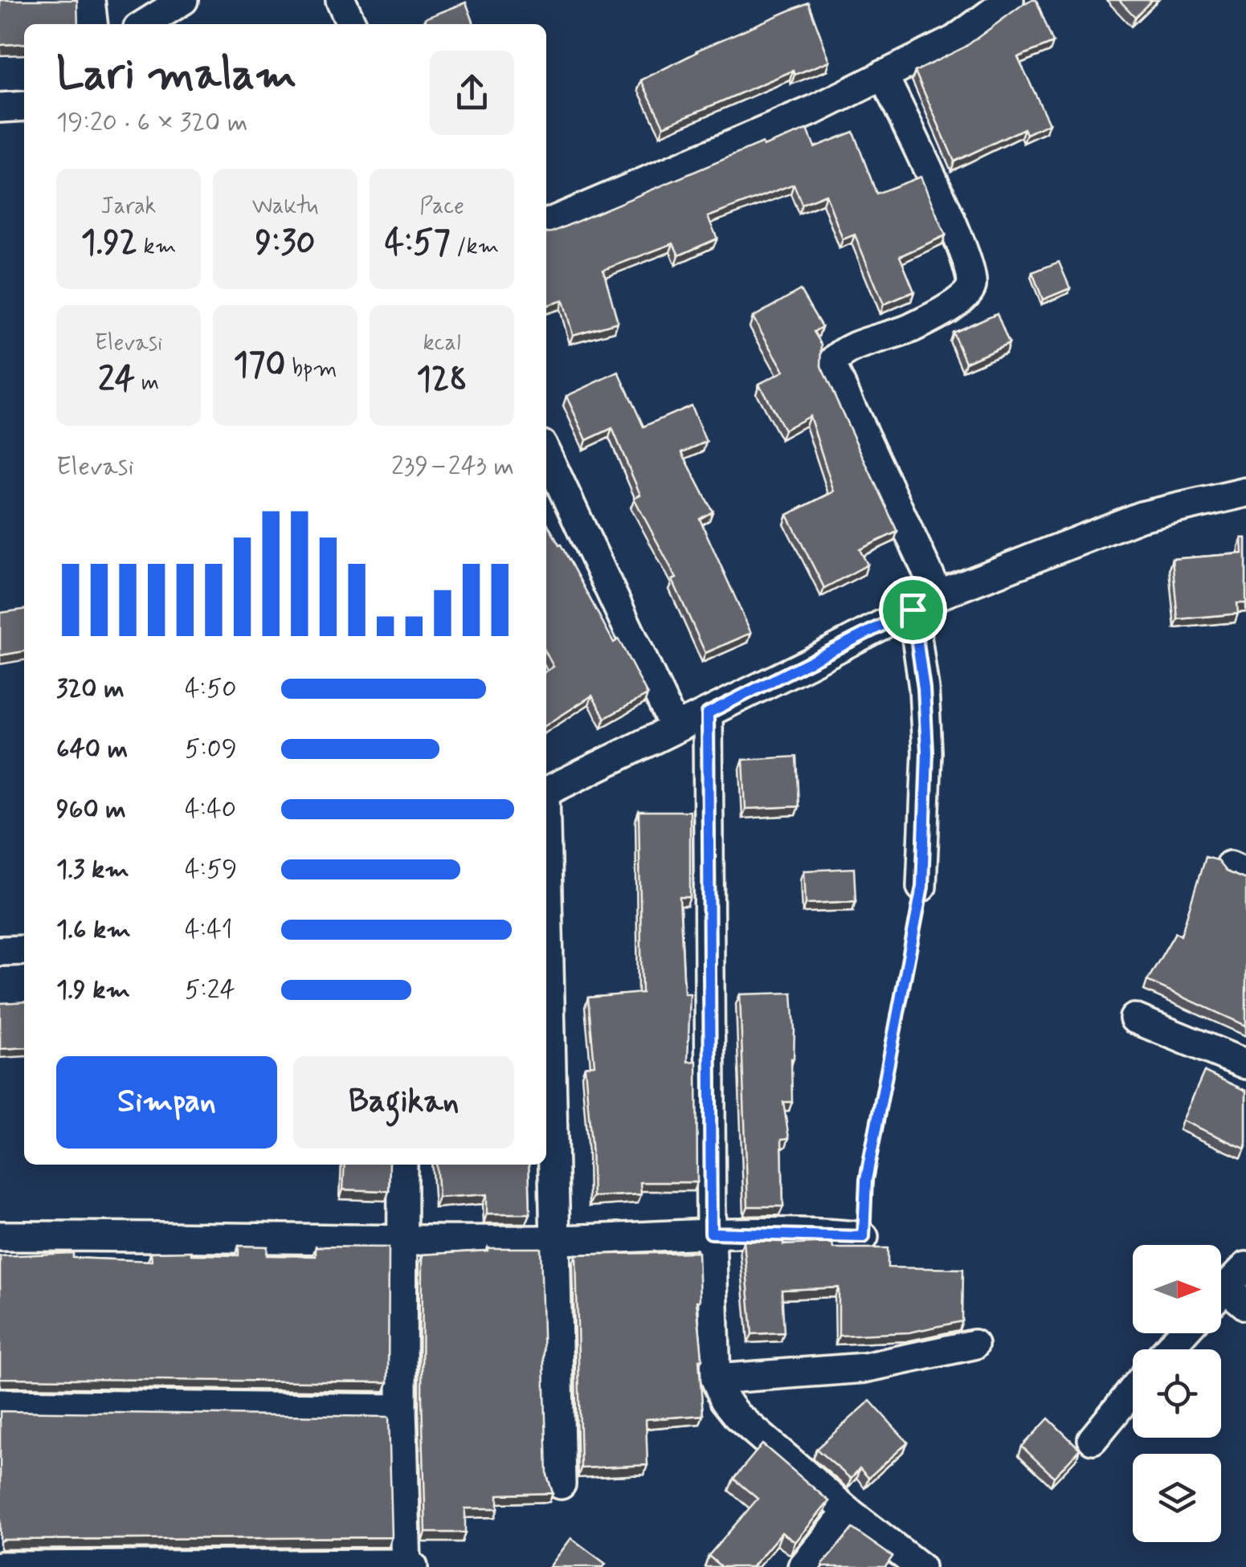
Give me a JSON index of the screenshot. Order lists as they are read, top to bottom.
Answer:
{
  "north": "right",
  "page": {
    "heading": ["Lari malam", "19:20 · 6 × 320 m"],
    "stats": [
      ["Jarak", "1.92 km"],
      ["Waktu", "9:30"],
      ["Pace", "4:57 /km"],
      ["Elevasi", "24 m"],
      ["170 bpm"],
      ["kcal", "128"]
    ],
    "chart": ["Elevasi", "239–243 m"],
    "list": [
      {
        "name": "320 m",
        "note": "4:50"
      },
      {
        "name": "640 m",
        "note": "5:09"
      },
      {
        "name": "960 m",
        "note": "4:40"
      },
      {
        "name": "1.3 km",
        "note": "4:59"
      },
      {
        "name": "1.6 km",
        "note": "4:41"
      },
      {
        "name": "1.9 km",
        "note": "5:24"
      }
    ],
    "buttons": ["Simpan", "Bagikan"]
  }
}
